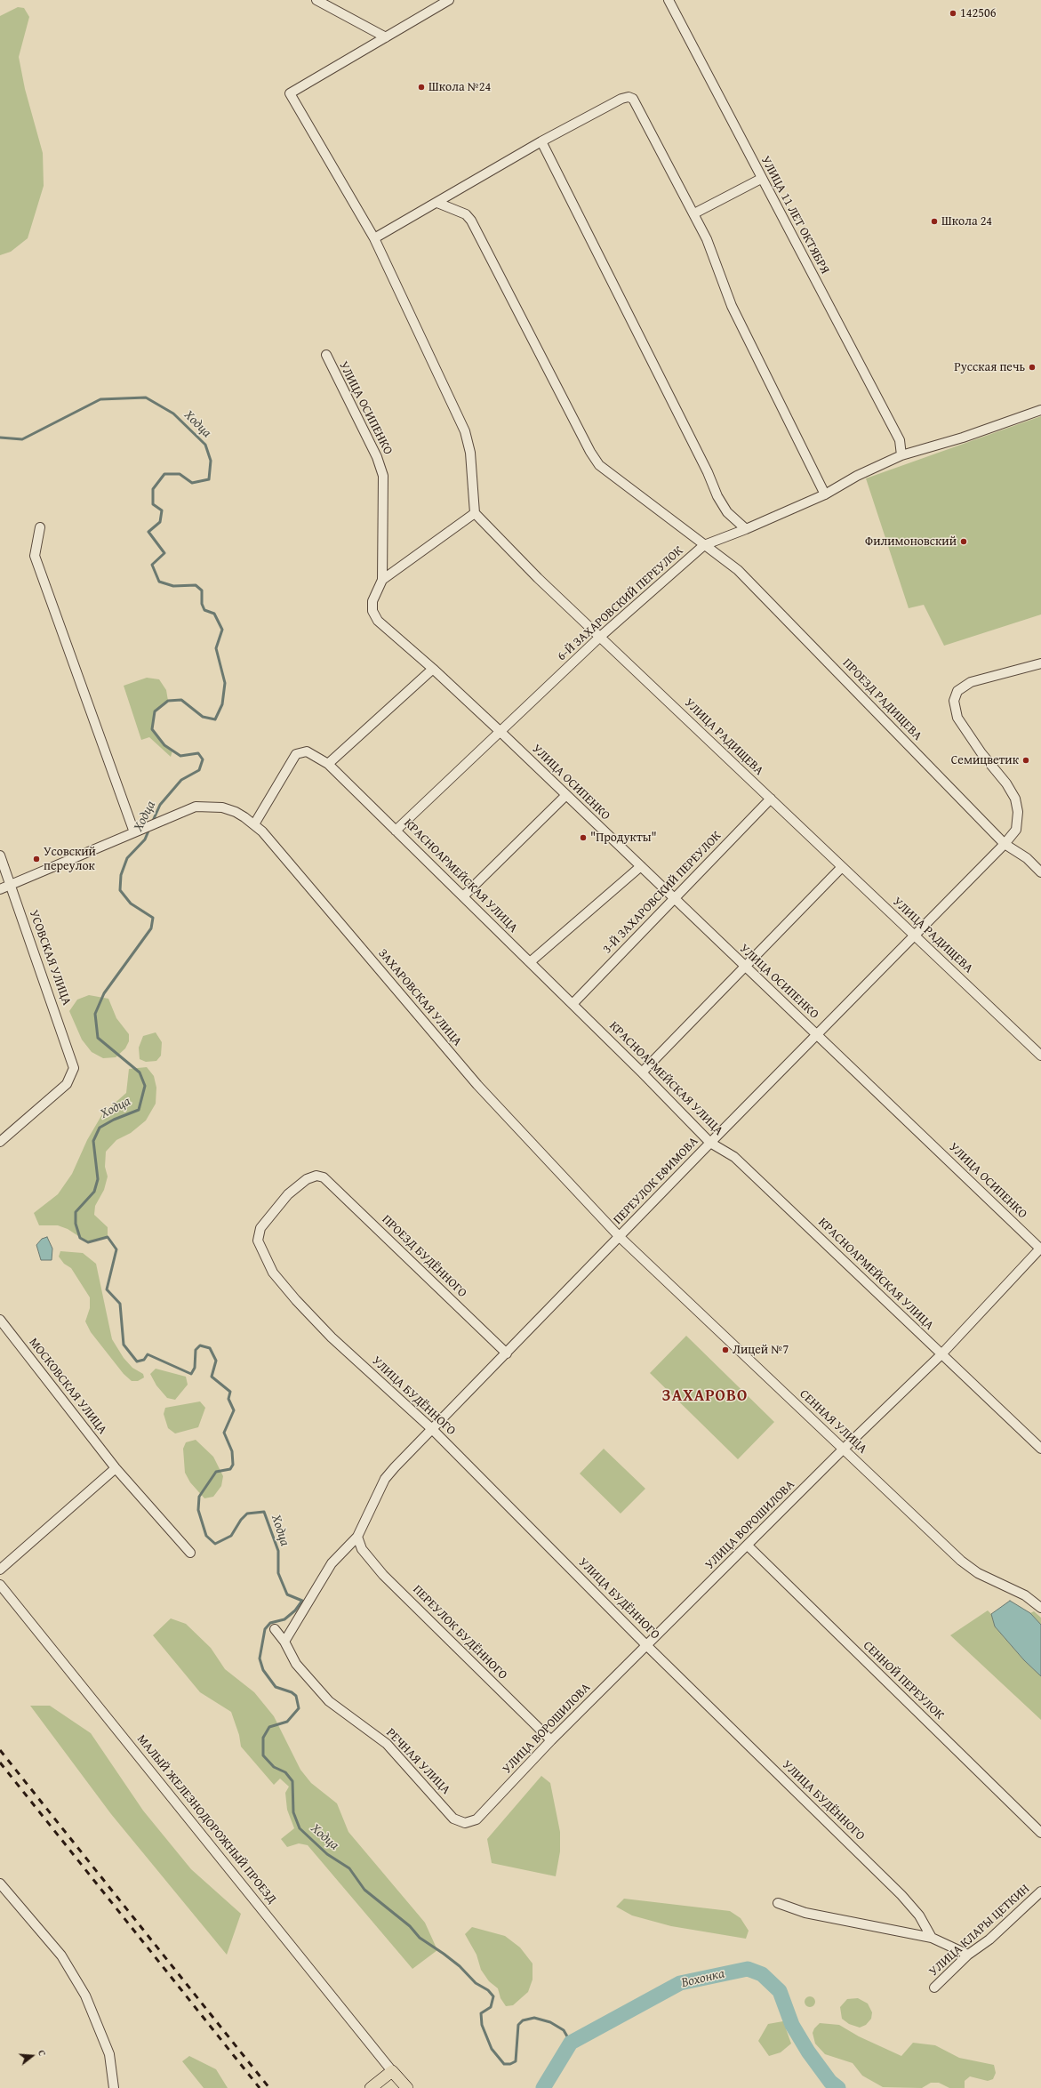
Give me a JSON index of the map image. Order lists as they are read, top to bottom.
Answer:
{
  "streets": {
    "street": [
      "УЛИЦА 11 ЛЕТ ОКТЯБРЯ",
      "УЛИЦА ОСИПЕНКО",
      "6-Й ЗАХАРОВСКИЙ ПЕРЕУЛОК",
      "ПРОЕЗД РАДИЩЕВА",
      "УЛИЦА РАДИЩЕВА",
      "КРАСНОАРМЕЙСКАЯ УЛИЦА",
      "3-Й ЗАХАРОВСКИЙ ПЕРЕУЛОК",
      "УСОВСКАЯ УЛИЦА",
      "ЗАХАРОВСКАЯ УЛИЦА",
      "ПЕРЕУЛОК ЕФИМОВА",
      "ПРОЕЗД БУДЁННОГО",
      "МОСКОВСКАЯ УЛИЦА",
      "УЛИЦА БУДЁННОГО",
      "СЕННАЯ УЛИЦА",
      "УЛИЦА ВОРОШИЛОВА",
      "ПЕРЕУЛОК БУДЁННОГО",
      "СЕННОЙ ПЕРЕУЛОК",
      "РЕЧНАЯ УЛИЦА",
      "МАЛЫЙ ЖЕЛЕЗНОДОРОЖНЫЙ ПРОЕЗД",
      "УЛИЦА КЛАРЫ ЦЕТКИН"
    ]
  },
  "crossings": [
    ["УЛИЦА 11 ЛЕТ ОКТЯБРЯ", "6-Й ЗАХАРОВСКИЙ ПЕРЕУЛОК"],
    ["УЛИЦА ОСИПЕНКО", "6-Й ЗАХАРОВСКИЙ ПЕРЕУЛОК"],
    ["УЛИЦА ОСИПЕНКО", "3-Й ЗАХАРОВСКИЙ ПЕРЕУЛОК"],
    ["УЛИЦА ОСИПЕНКО", "ПЕРЕУЛОК ЕФИМОВА"],
    ["УЛИЦА ОСИПЕНКО", "УЛИЦА ВОРОШИЛОВА"],
    ["6-Й ЗАХАРОВСКИЙ ПЕРЕУЛОК", "ПРОЕЗД РАДИЩЕВА"],
    ["6-Й ЗАХАРОВСКИЙ ПЕРЕУЛОК", "УЛИЦА РАДИЩЕВА"],
    ["6-Й ЗАХАРОВСКИЙ ПЕРЕУЛОК", "КРАСНОАРМЕЙСКАЯ УЛИЦА"],
    ["ПРОЕЗД РАДИЩЕВА", "ПЕРЕУЛОК ЕФИМОВА"],
    ["УЛИЦА РАДИЩЕВА", "3-Й ЗАХАРОВСКИЙ ПЕРЕУЛОК"],
    ["УЛИЦА РАДИЩЕВА", "ПЕРЕУЛОК ЕФИМОВА"],
    ["КРАСНОАРМЕЙСКАЯ УЛИЦА", "3-Й ЗАХАРОВСКИЙ ПЕРЕУЛОК"],
    ["КРАСНОАРМЕЙСКАЯ УЛИЦА", "ЗАХАРОВСКАЯ УЛИЦА"],
    ["КРАСНОАРМЕЙСКАЯ УЛИЦА", "ПЕРЕУЛОК ЕФИМОВА"],
    ["КРАСНОАРМЕЙСКАЯ УЛИЦА", "УЛИЦА ВОРОШИЛОВА"],
    ["ЗАХАРОВСКАЯ УЛИЦА", "ПЕРЕУЛОК ЕФИМОВА"],
    ["ЗАХАРОВСКАЯ УЛИЦА", "СЕННАЯ УЛИЦА"],
    ["ПЕРЕУЛОК ЕФИМОВА", "ПРОЕЗД БУДЁННОГО"],
    ["ПЕРЕУЛОК ЕФИМОВА", "УЛИЦА БУДЁННОГО"],
    ["ПЕРЕУЛОК ЕФИМОВА", "СЕННАЯ УЛИЦА"],
    ["ПЕРЕУЛОК ЕФИМОВА", "ПЕРЕУЛОК БУДЁННОГО"],
    ["ПЕРЕУЛОК ЕФИМОВА", "РЕЧНАЯ УЛИЦА"],
    ["ПРОЕЗД БУДЁННОГО", "УЛИЦА БУДЁННОГО"],
    ["УЛИЦА БУДЁННОГО", "УЛИЦА ВОРОШИЛОВА"],
    ["СЕННАЯ УЛИЦА", "УЛИЦА ВОРОШИЛОВА"],
    ["УЛИЦА ВОРОШИЛОВА", "ПЕРЕУЛОК БУДЁННОГО"],
    ["УЛИЦА ВОРОШИЛОВА", "СЕННОЙ ПЕРЕУЛОК"],
    ["УЛИЦА ВОРОШИЛОВА", "РЕЧНАЯ УЛИЦА"]
  ],
  "districts": ["ЗАХАРОВО"],
  "water": ["Ходца", "Вохонка"],
  "places": [
    "142506",
    "Школа №24",
    "Школа 24",
    "Русская печь",
    "Филимоновский",
    "Семицветик",
    "\"Продукты\"",
    "Усовский переулок",
    "Лицей №7"
  ],
  "north": "right"
}
